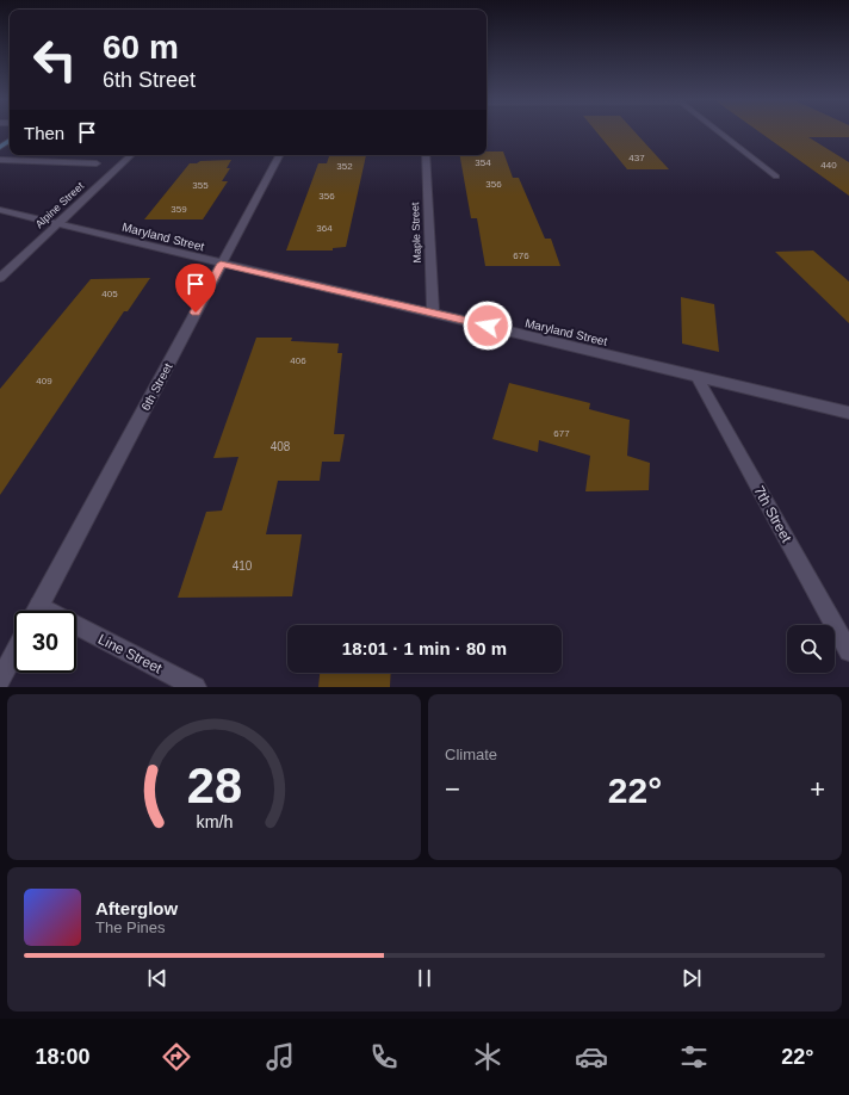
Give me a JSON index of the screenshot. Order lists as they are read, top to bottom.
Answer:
{
  "streets": {
    "street": [
      "Alpine Street",
      "Maple Street",
      "Maryland Street",
      "6th Street",
      "7th Street",
      "Line Street"
    ]
  },
  "crossings": [
    ["Alpine Street", "Maryland Street"],
    ["Maple Street", "Maryland Street"],
    ["Maryland Street", "6th Street"],
    ["Maryland Street", "7th Street"]
  ],
  "house_numbers": [
    "437",
    "354",
    "440",
    "352",
    "356",
    "355",
    "356",
    "359",
    "364",
    "676",
    "405",
    "406",
    "409",
    "677",
    "408",
    "410"
  ],
  "page": {
    "turn": ["60 m", "6th Street"],
    "then": "Then",
    "limit": "30",
    "trip": "18:01 · 1 min · 80 m",
    "tile": "Climate",
    "heat": ["−", "22°", "+"],
    "song": ["Afterglow", "The Pines"],
    "tabs": ["18:00", "22°"],
    "gauge": ["28", "km/h"]
  }
}
